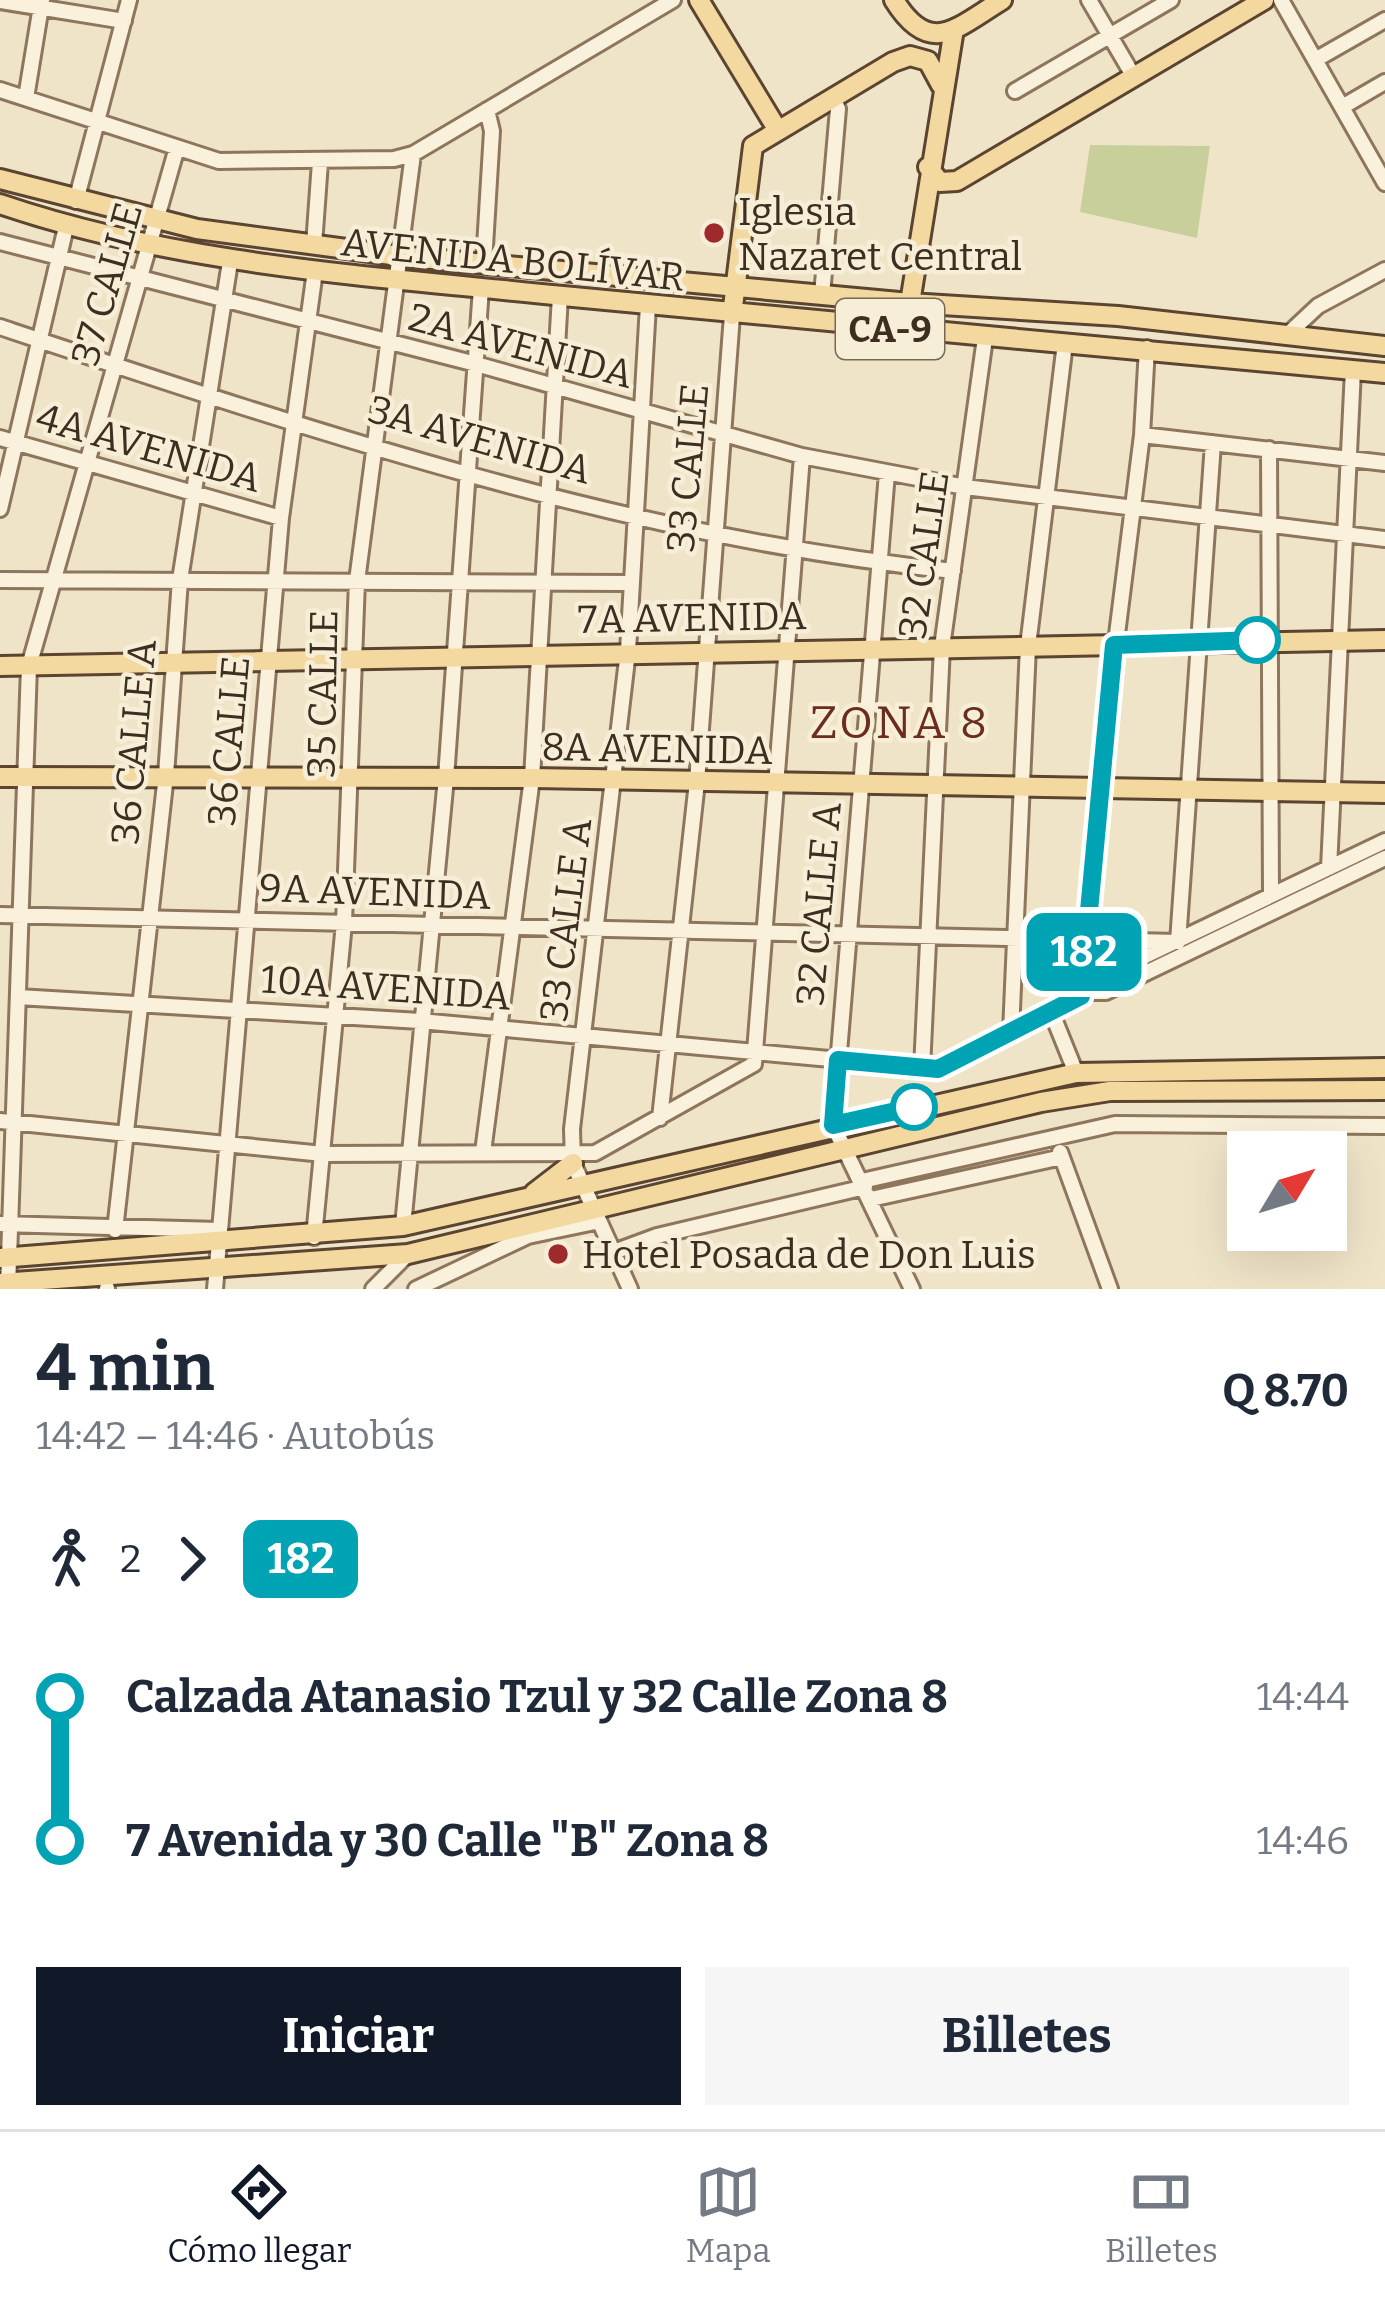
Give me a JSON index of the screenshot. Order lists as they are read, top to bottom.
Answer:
{
  "streets": {
    "main road": [
      "AVENIDA BOLÍVAR",
      "CA-9",
      "33 CALLE",
      "7A AVENIDA",
      "8A AVENIDA"
    ],
    "street": [
      "37 CALLE",
      "2A AVENIDA",
      "3A AVENIDA",
      "4A AVENIDA",
      "32 CALLE",
      "35 CALLE",
      "36 CALLE",
      "36 CALLE A",
      "9A AVENIDA",
      "32 CALLE A",
      "33 CALLE A",
      "10A AVENIDA"
    ]
  },
  "crossings": [
    ["AVENIDA BOLÍVAR", "37 CALLE"],
    ["AVENIDA BOLÍVAR", "33 CALLE"],
    ["AVENIDA BOLÍVAR", "32 CALLE"],
    ["AVENIDA BOLÍVAR", "35 CALLE"],
    ["AVENIDA BOLÍVAR", "36 CALLE"],
    ["AVENIDA BOLÍVAR", "36 CALLE A"],
    ["AVENIDA BOLÍVAR", "33 CALLE A"],
    ["37 CALLE", "2A AVENIDA"],
    ["37 CALLE", "3A AVENIDA"],
    ["37 CALLE", "4A AVENIDA"],
    ["37 CALLE", "7A AVENIDA"],
    ["37 CALLE", "8A AVENIDA"],
    ["37 CALLE", "9A AVENIDA"],
    ["37 CALLE", "10A AVENIDA"],
    ["2A AVENIDA", "33 CALLE"],
    ["2A AVENIDA", "32 CALLE"],
    ["2A AVENIDA", "35 CALLE"],
    ["2A AVENIDA", "36 CALLE"],
    ["2A AVENIDA", "36 CALLE A"],
    ["2A AVENIDA", "32 CALLE A"],
    ["2A AVENIDA", "33 CALLE A"],
    ["3A AVENIDA", "33 CALLE"],
    ["3A AVENIDA", "32 CALLE"],
    ["3A AVENIDA", "35 CALLE"],
    ["3A AVENIDA", "36 CALLE"],
    ["3A AVENIDA", "36 CALLE A"],
    ["3A AVENIDA", "32 CALLE A"],
    ["3A AVENIDA", "33 CALLE A"],
    ["4A AVENIDA", "36 CALLE"],
    ["4A AVENIDA", "36 CALLE A"],
    ["33 CALLE", "7A AVENIDA"],
    ["33 CALLE", "8A AVENIDA"],
    ["33 CALLE", "9A AVENIDA"],
    ["33 CALLE", "10A AVENIDA"],
    ["32 CALLE", "7A AVENIDA"],
    ["32 CALLE", "8A AVENIDA"],
    ["32 CALLE", "9A AVENIDA"],
    ["32 CALLE", "10A AVENIDA"],
    ["7A AVENIDA", "35 CALLE"],
    ["7A AVENIDA", "36 CALLE"],
    ["7A AVENIDA", "36 CALLE A"],
    ["7A AVENIDA", "32 CALLE A"],
    ["7A AVENIDA", "33 CALLE A"],
    ["35 CALLE", "8A AVENIDA"],
    ["35 CALLE", "9A AVENIDA"],
    ["35 CALLE", "10A AVENIDA"],
    ["36 CALLE", "8A AVENIDA"],
    ["36 CALLE", "9A AVENIDA"],
    ["36 CALLE", "10A AVENIDA"],
    ["36 CALLE A", "8A AVENIDA"],
    ["36 CALLE A", "9A AVENIDA"],
    ["36 CALLE A", "10A AVENIDA"],
    ["8A AVENIDA", "32 CALLE A"],
    ["8A AVENIDA", "33 CALLE A"],
    ["9A AVENIDA", "32 CALLE A"],
    ["9A AVENIDA", "33 CALLE A"],
    ["9A AVENIDA", "10A AVENIDA"],
    ["32 CALLE A", "10A AVENIDA"],
    ["33 CALLE A", "10A AVENIDA"]
  ],
  "districts": ["ZONA 8"],
  "places": ["Iglesia Nazaret Central", "Hotel Posada de Don Luis"],
  "lines": ["bus line 182"],
  "north": "top right",
  "page": {
    "on_map": "182",
    "heading": ["4 min", "14:42 – 14:46 · Autobús", "Q 8.70"],
    "legs": ["2", "182"],
    "list": [
      {
        "name": "Calzada Atanasio Tzul y 32 Calle Zona 8",
        "value": "14:44"
      },
      {
        "name": "7 Avenida y 30 Calle \"B\" Zona 8",
        "value": "14:46"
      }
    ],
    "buttons": ["Iniciar", "Billetes"],
    "tabs": ["Cómo llegar", "Mapa", "Billetes"]
  }
}
